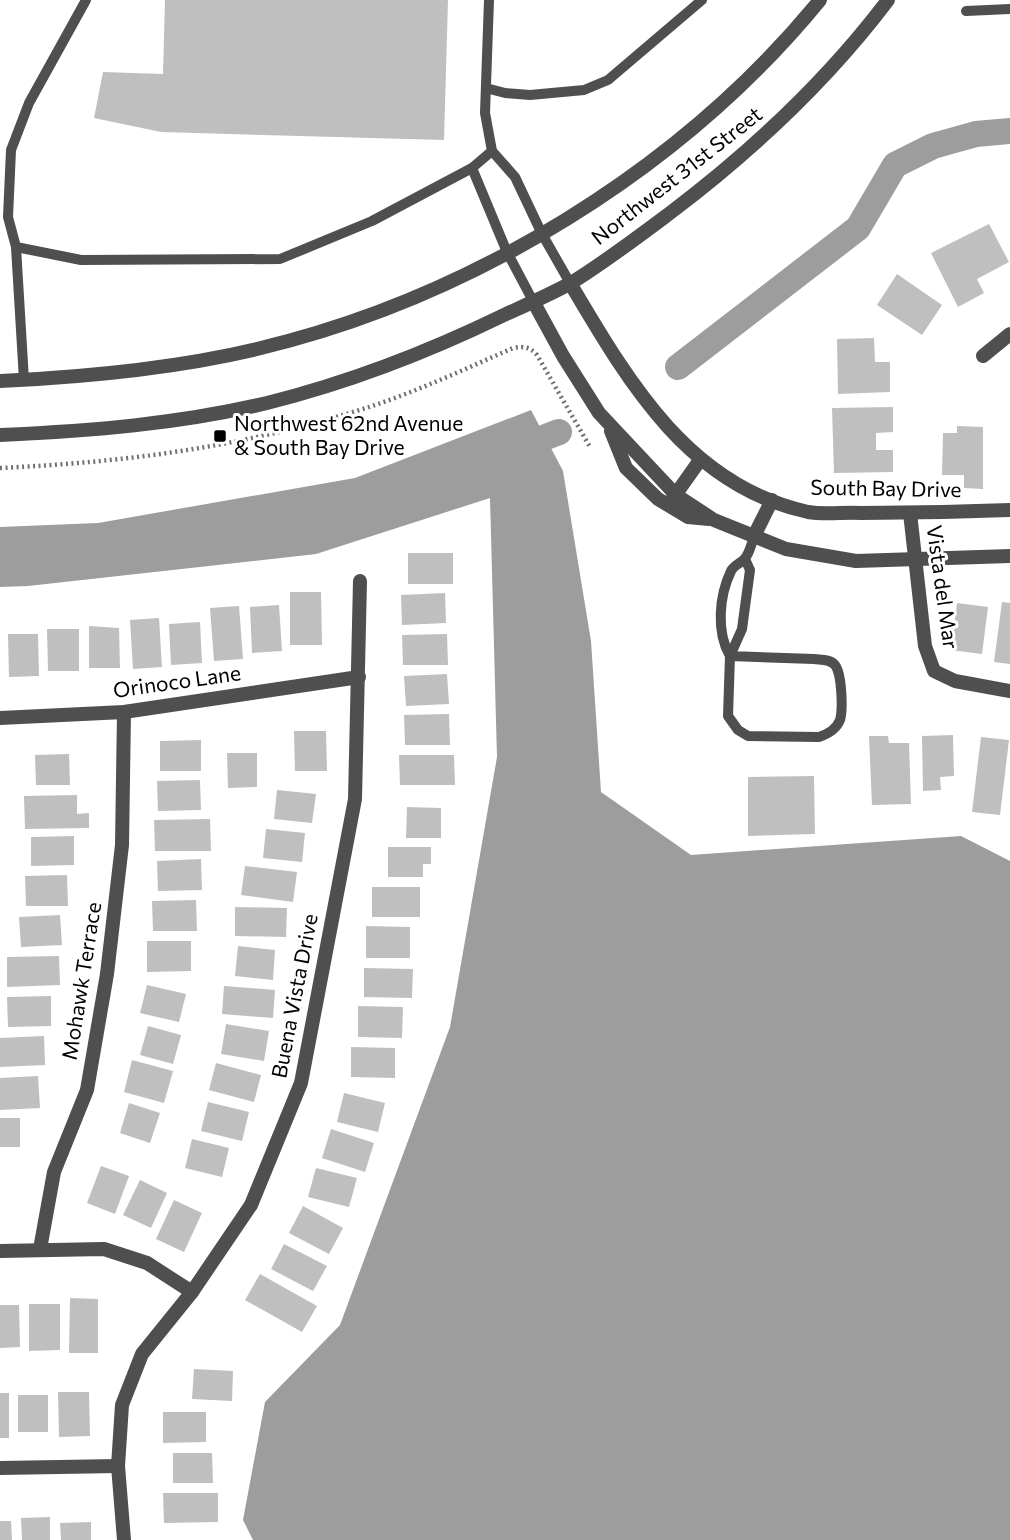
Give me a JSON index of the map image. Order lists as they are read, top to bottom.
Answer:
{
  "streets": {
    "street": [
      "Northwest 31st Street",
      "South Bay Drive",
      "Vista del Mar",
      "Orinoco Lane",
      "Mohawk Terrace",
      "Buena Vista Drive"
    ]
  },
  "crossings": [
    ["Northwest 31st Street", "South Bay Drive"],
    ["South Bay Drive", "Vista del Mar"],
    ["Orinoco Lane", "Mohawk Terrace"],
    ["Orinoco Lane", "Buena Vista Drive"]
  ],
  "places": {
    "transit": ["Northwest 62nd Avenue & South Bay Drive"]
  }
}
